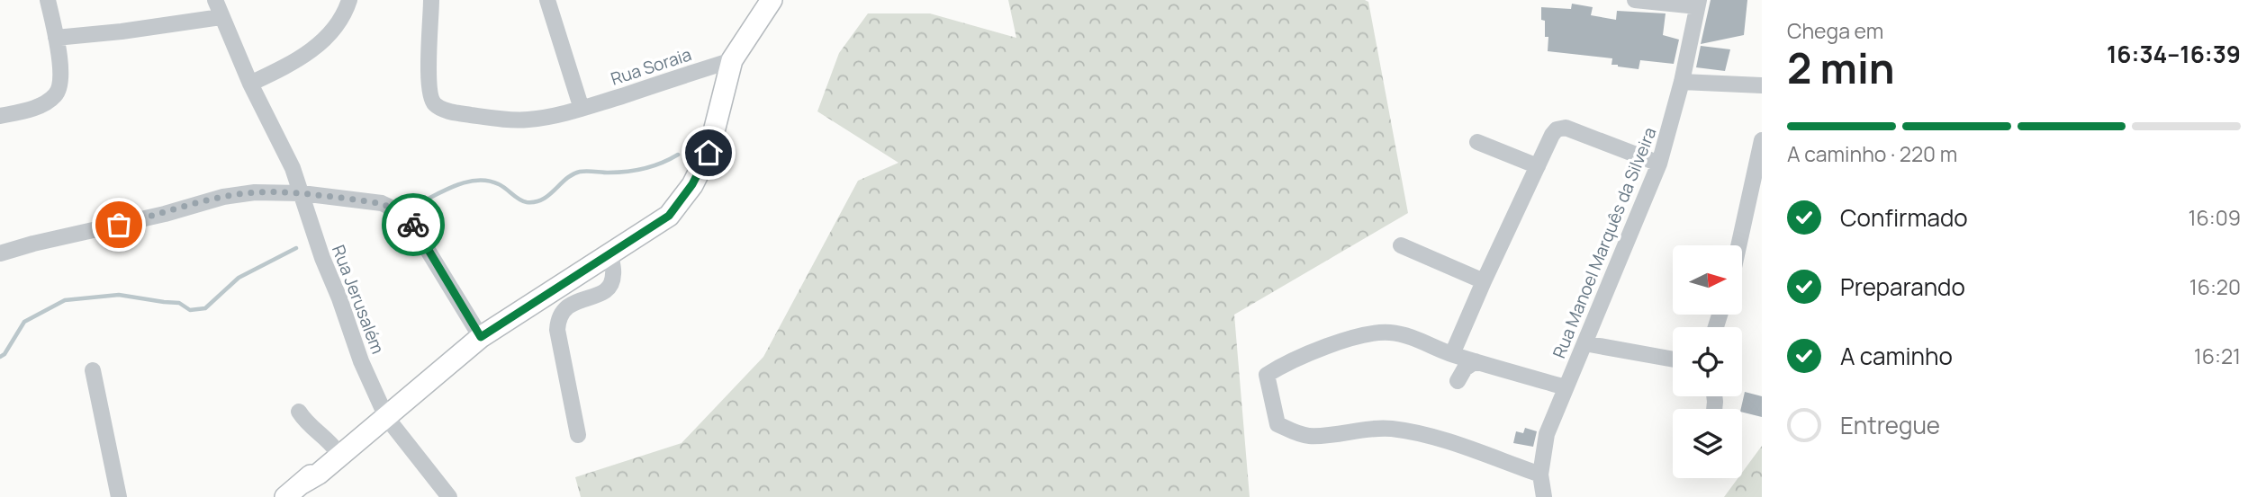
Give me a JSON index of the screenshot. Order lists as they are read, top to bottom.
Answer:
{
  "streets": {
    "street": ["Rua Soraia", "Rua Manoel Marquês da Silveira", "Rua Jerusalém"]
  },
  "north": "right",
  "page": {
    "heading": ["2 min", "Chega em", "16:34–16:39"],
    "bar": "A caminho · 220 m",
    "list": [
      ["Confirmado", "16:09"],
      ["Preparando", "16:20"],
      ["A caminho", "16:21"],
      "Entregue"
    ]
  }
}
